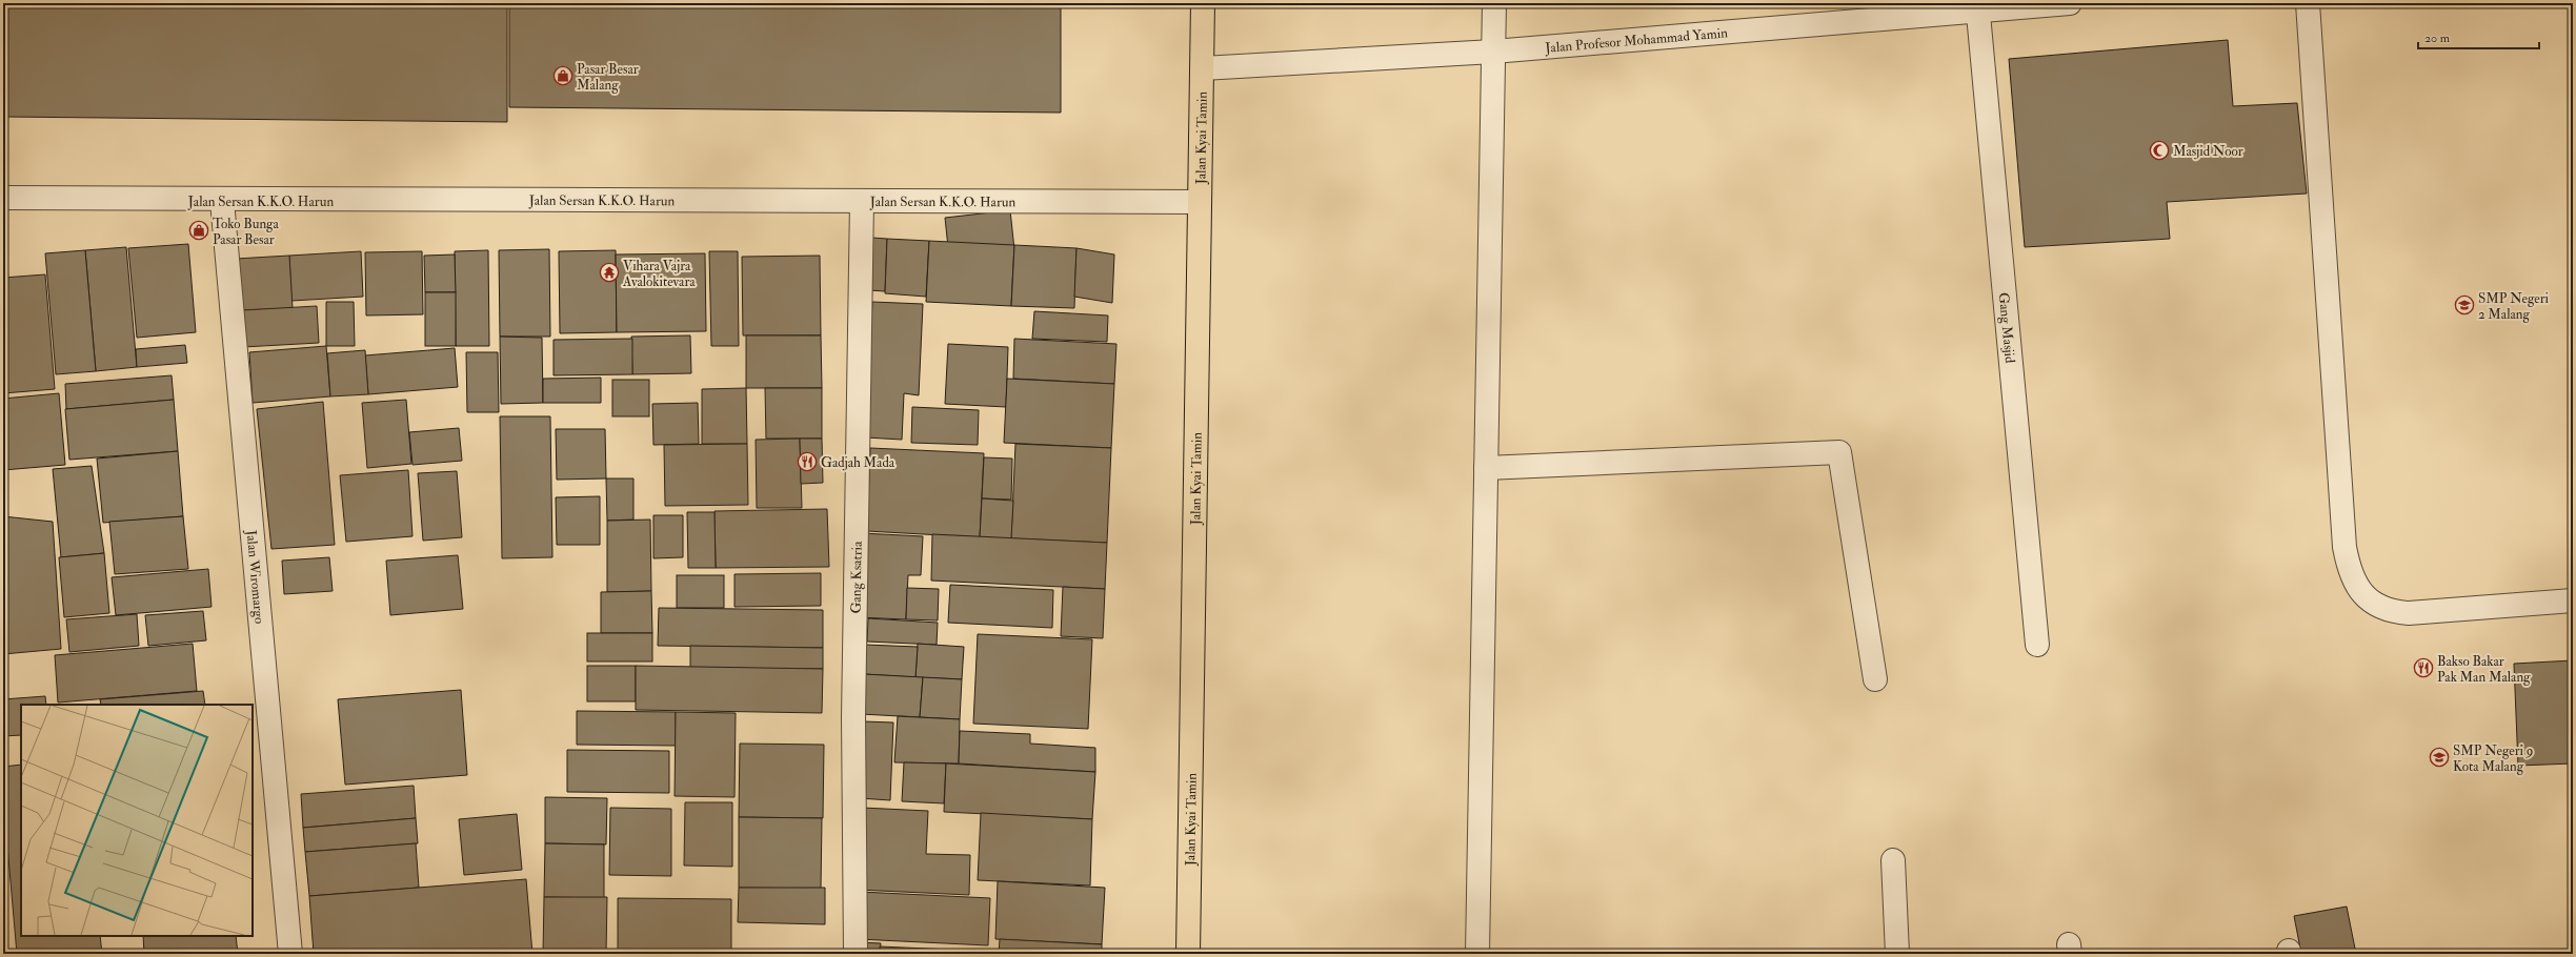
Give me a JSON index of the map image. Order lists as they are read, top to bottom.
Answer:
{
  "streets": {
    "main road": ["Jalan Kyai Tamin"],
    "street": [
      "Jalan Profesor Mohammad Yamin",
      "Jalan Sersan K.K.O. Harun",
      "Gang Masjid",
      "Jalan Wiromargo",
      "Gang Ksatria"
    ]
  },
  "crossings": [
    ["Jalan Profesor Mohammad Yamin", "Jalan Kyai Tamin"],
    ["Jalan Profesor Mohammad Yamin", "Gang Masjid"],
    ["Jalan Kyai Tamin", "Jalan Sersan K.K.O. Harun"],
    ["Jalan Sersan K.K.O. Harun", "Jalan Wiromargo"],
    ["Jalan Sersan K.K.O. Harun", "Gang Ksatria"]
  ],
  "places": {
    "shop": ["Pasar Besar Malang", "Toko Bunga Pasar Besar"],
    "mosque": ["Masjid Noor"],
    "temple": ["Vihara Vajra Avalokitevara"],
    "school or university": ["SMP Negeri 2 Malang", "SMP Negeri 9 Kota Malang"],
    "restaurant": ["Gadjah Mada", "Bakso Bakar Pak Man Malang"]
  },
  "scale_bar": "20 m"
}
